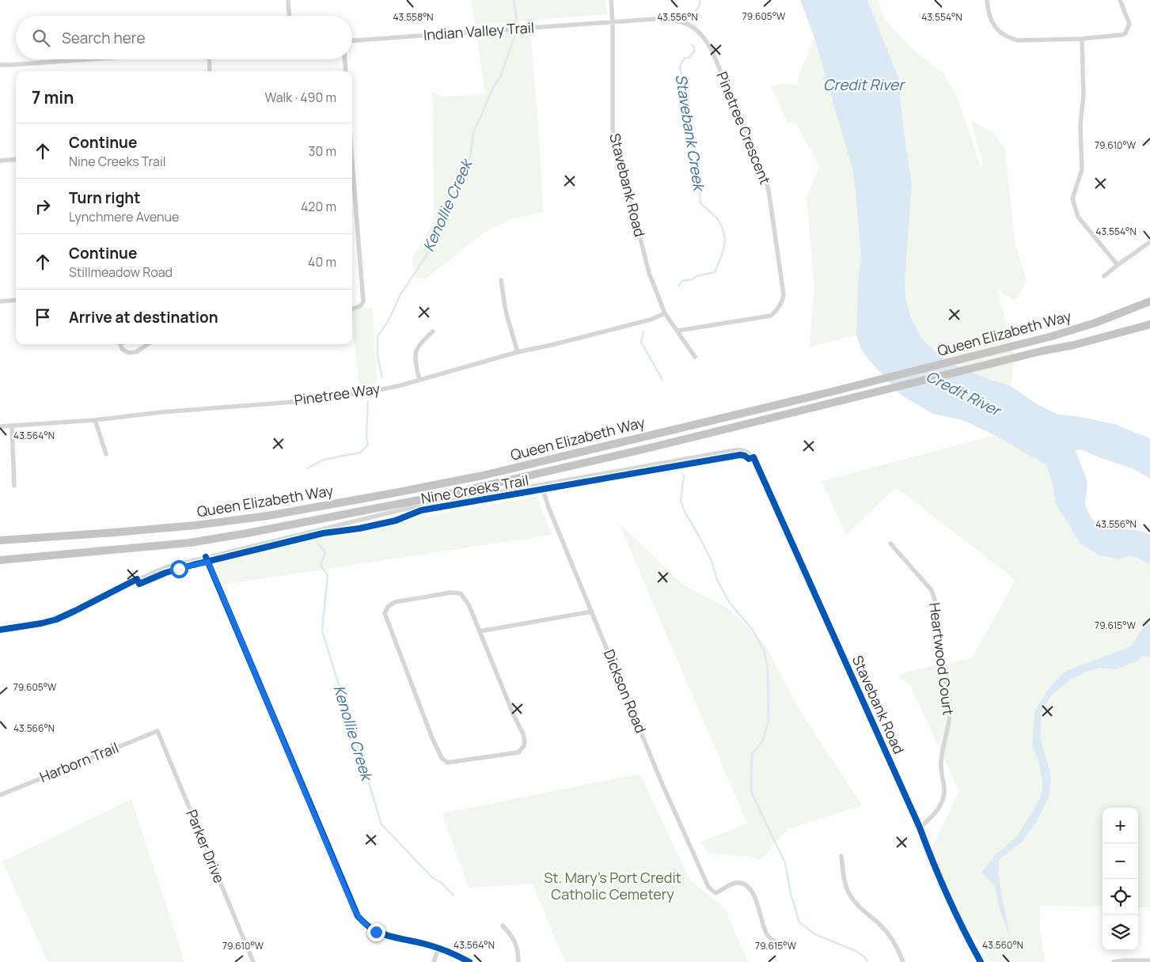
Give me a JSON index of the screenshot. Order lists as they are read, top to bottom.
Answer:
{
  "streets": {
    "highway": ["Queen Elizabeth Way"],
    "street": [
      "Indian Valley Trail",
      "Pinetree Crescent",
      "Stavebank Road",
      "Pinetree Way",
      "Heartwood Court",
      "Dickson Road",
      "Harborn Trail",
      "Parker Drive"
    ],
    "cycle path": ["Nine Creeks Trail"]
  },
  "crossings": [
    ["Indian Valley Trail", "Pinetree Crescent"],
    ["Indian Valley Trail", "Stavebank Road"],
    ["Pinetree Crescent", "Stavebank Road"],
    ["Stavebank Road", "Pinetree Way"],
    ["Stavebank Road", "Heartwood Court"],
    ["Stavebank Road", "Dickson Road"],
    ["Harborn Trail", "Parker Drive"]
  ],
  "water": ["Credit River", "Stavebank Creek", "Kenollie Creek"],
  "parks": ["St. Mary's Port Credit Catholic Cemetery"],
  "page": {
    "search": "Search here",
    "heading": ["7 min", "Walk · 490 m"],
    "list": [
      ["Continue", "Nine Creeks Trail", "30 m"],
      ["Turn right", "Lynchmere Avenue", "420 m"],
      ["Continue", "Stillmeadow Road", "40 m"],
      "Arrive at destination"
    ],
    "map_buttons": ["+", "−"]
  },
  "coordinates": [
    "79.605°W",
    "43.556°N",
    "43.558°N",
    "43.554°N",
    "79.610°W",
    "43.564°N",
    "79.615°W",
    "43.566°N",
    "43.560°N"
  ]
}
